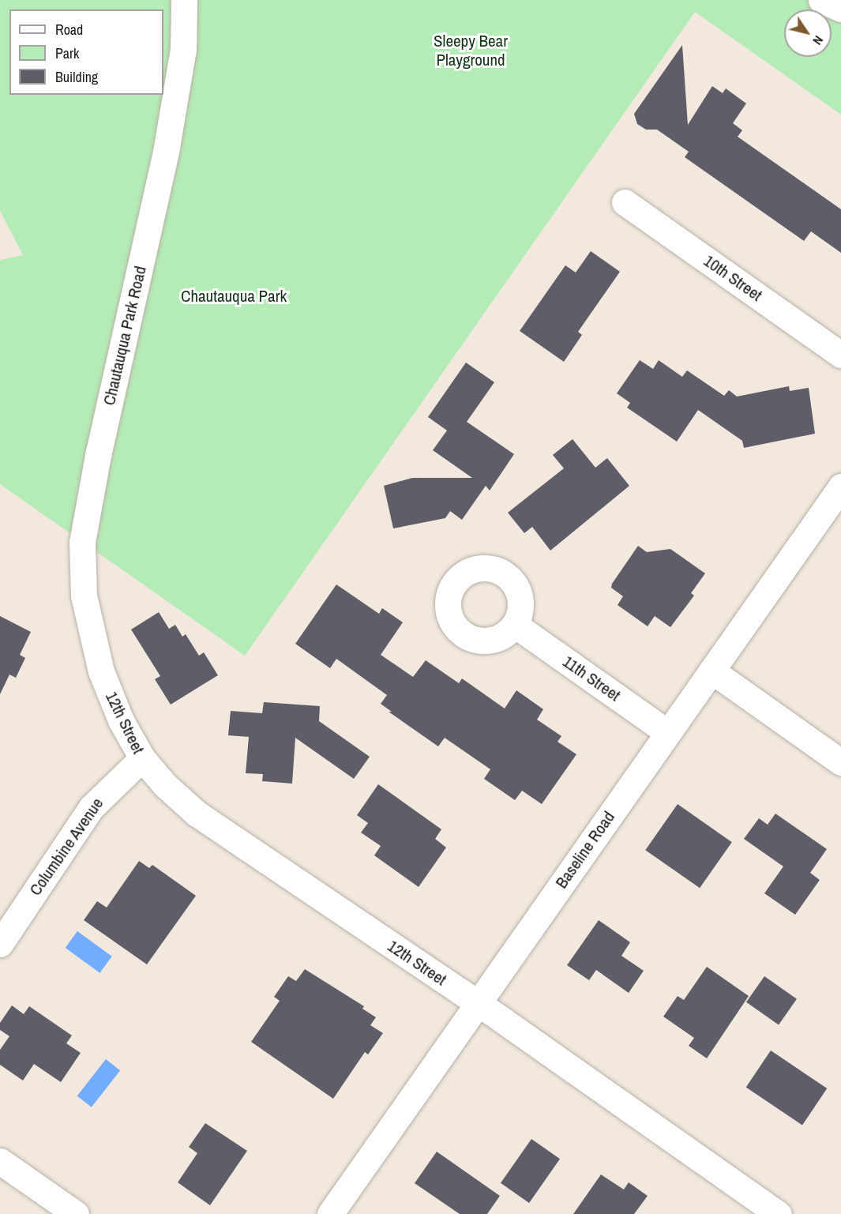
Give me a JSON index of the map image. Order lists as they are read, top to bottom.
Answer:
{
  "streets": {
    "street": [
      "10th Street",
      "Chautauqua Park Road",
      "11th Street",
      "12th Street",
      "Columbine Avenue",
      "Baseline Road"
    ]
  },
  "crossings": [
    ["Chautauqua Park Road", "12th Street"],
    ["11th Street", "Baseline Road"],
    ["12th Street", "Columbine Avenue"],
    ["12th Street", "Baseline Road"]
  ],
  "parks": ["Sleepy Bear Playground", "Chautauqua Park"],
  "legend": ["Road", "Park", "Building"],
  "north": "bottom right"
}
